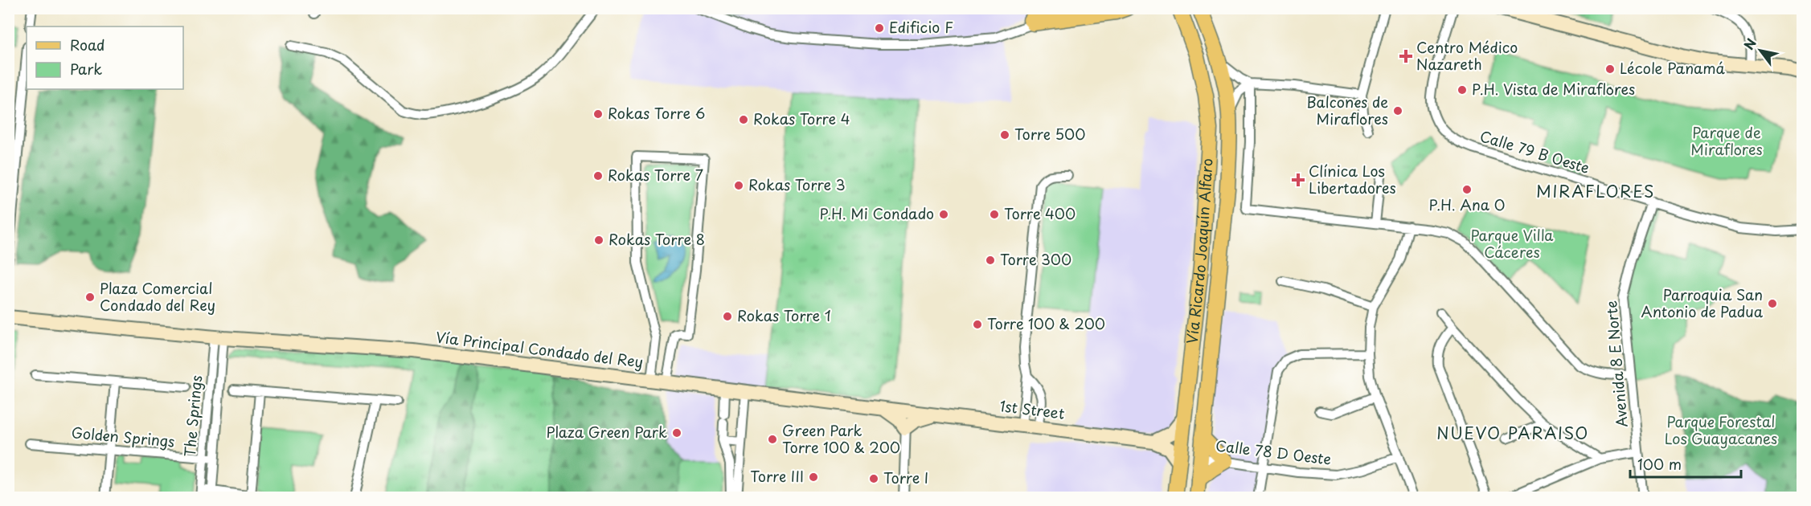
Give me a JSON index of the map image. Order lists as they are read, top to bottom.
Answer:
{
  "streets": {
    "main road": ["Vía Ricardo Joaquín Alfaro"],
    "street": [
      "Calle 79 B Oeste",
      "Vía Principal Condado del Rey",
      "Avenida 8 E Norte",
      "1st Street",
      "The Springs",
      "Golden Springs",
      "Calle 78 D Oeste"
    ]
  },
  "crossings": [
    ["Calle 79 B Oeste", "Avenida 8 E Norte"],
    ["Vía Ricardo Joaquín Alfaro", "1st Street"],
    ["Vía Ricardo Joaquín Alfaro", "Calle 78 D Oeste"],
    ["Vía Principal Condado del Rey", "1st Street"],
    ["Vía Principal Condado del Rey", "The Springs"],
    ["The Springs", "Golden Springs"]
  ],
  "districts": ["MIRAFLORES", "NUEVO PARAISO"],
  "parks": ["Parque de Miraflores", "Parque Villa Cáceres", "Parque Forestal Los Guayacanes"],
  "places": {
    "other": [
      "Edificio F",
      "Lécole Panamá",
      "P.H. Vista de Miraflores",
      "Balcones de Miraflores",
      "Rokas Torre 6",
      "Rokas Torre 4",
      "Torre 500",
      "Rokas Torre 7",
      "Rokas Torre 3",
      "P.H. Ana O",
      "P.H. Mi Condado",
      "Torre 400",
      "Rokas Torre 8",
      "Torre 300",
      "Plaza Comercial Condado del Rey",
      "Parroquia San Antonio de Padua",
      "Rokas Torre 1",
      "Torre 100 & 200",
      "Plaza Green Park",
      "Green Park Torre 100 & 200",
      "Torre III",
      "Torre I"
    ],
    "health": ["Centro Médico Nazareth", "Clínica Los Libertadores"]
  },
  "legend": ["Road", "Park"],
  "scale_bar": "100 m",
  "north": "top left"
}
